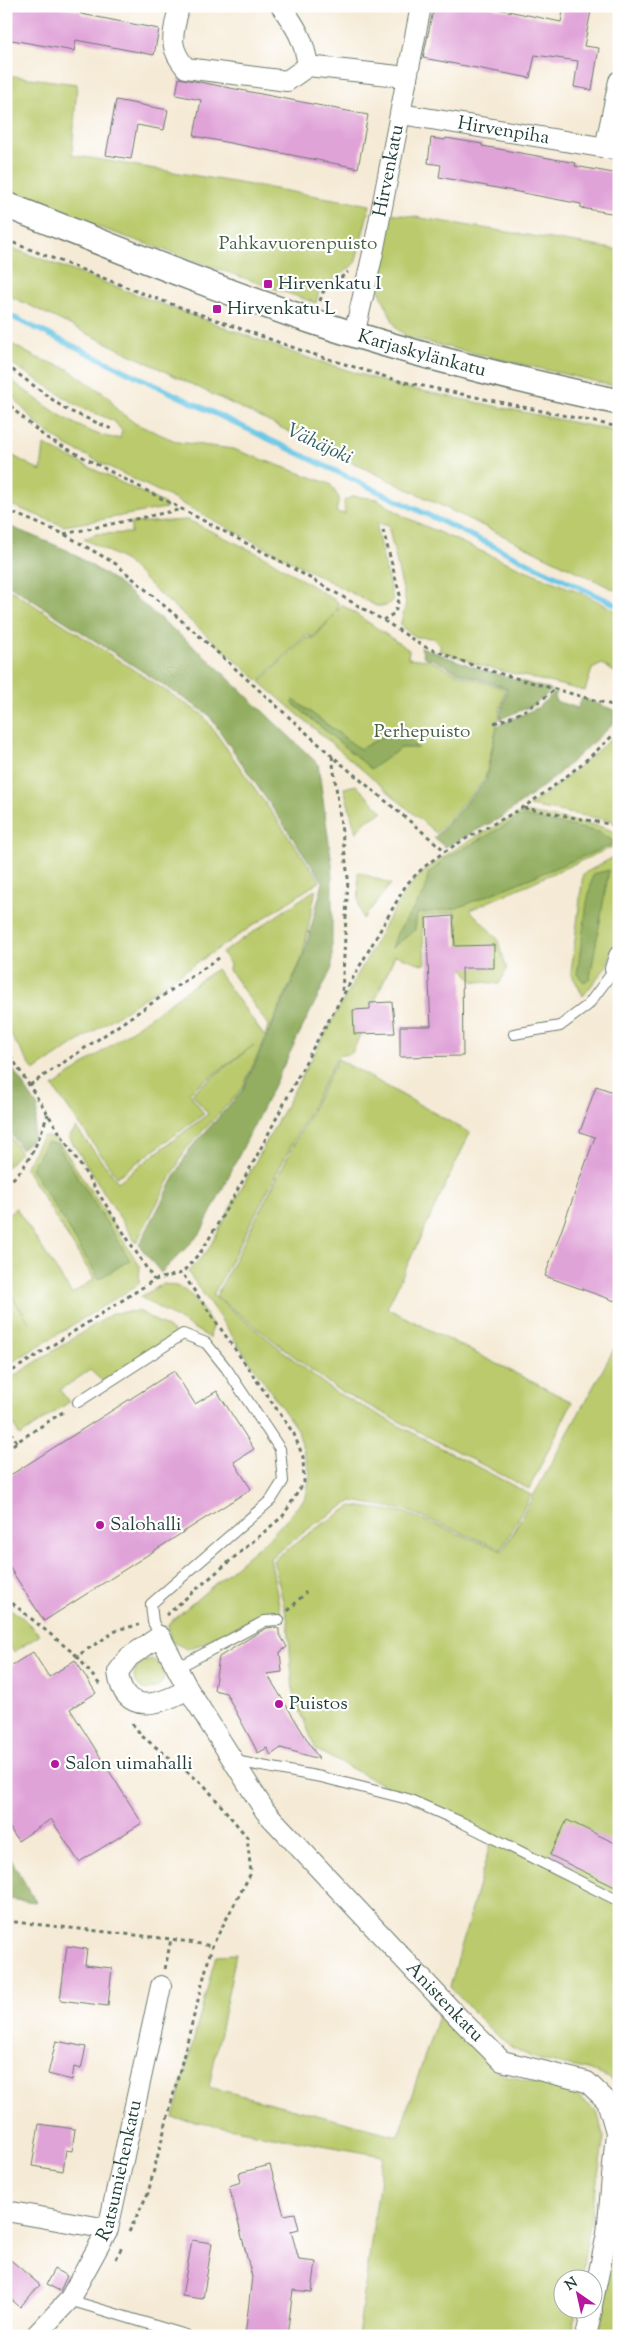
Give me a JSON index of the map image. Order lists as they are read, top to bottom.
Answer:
{
  "streets": {
    "street": [
      "Hirvenpiha",
      "Hirvenkatu",
      "Karjaskylänkatu",
      "Anistenkatu",
      "Ratsumiehenkatu"
    ]
  },
  "crossings": [
    ["Hirvenpiha", "Hirvenkatu"],
    ["Hirvenkatu", "Karjaskylänkatu"]
  ],
  "water": ["Vähäjoki"],
  "parks": ["Pahkavuorenpuisto", "Perhepuisto"],
  "places": {
    "transit": ["Hirvenkatu I", "Hirvenkatu L"],
    "other": ["Salohalli", "Puistos", "Salon uimahalli"]
  },
  "north": "top left"
}
